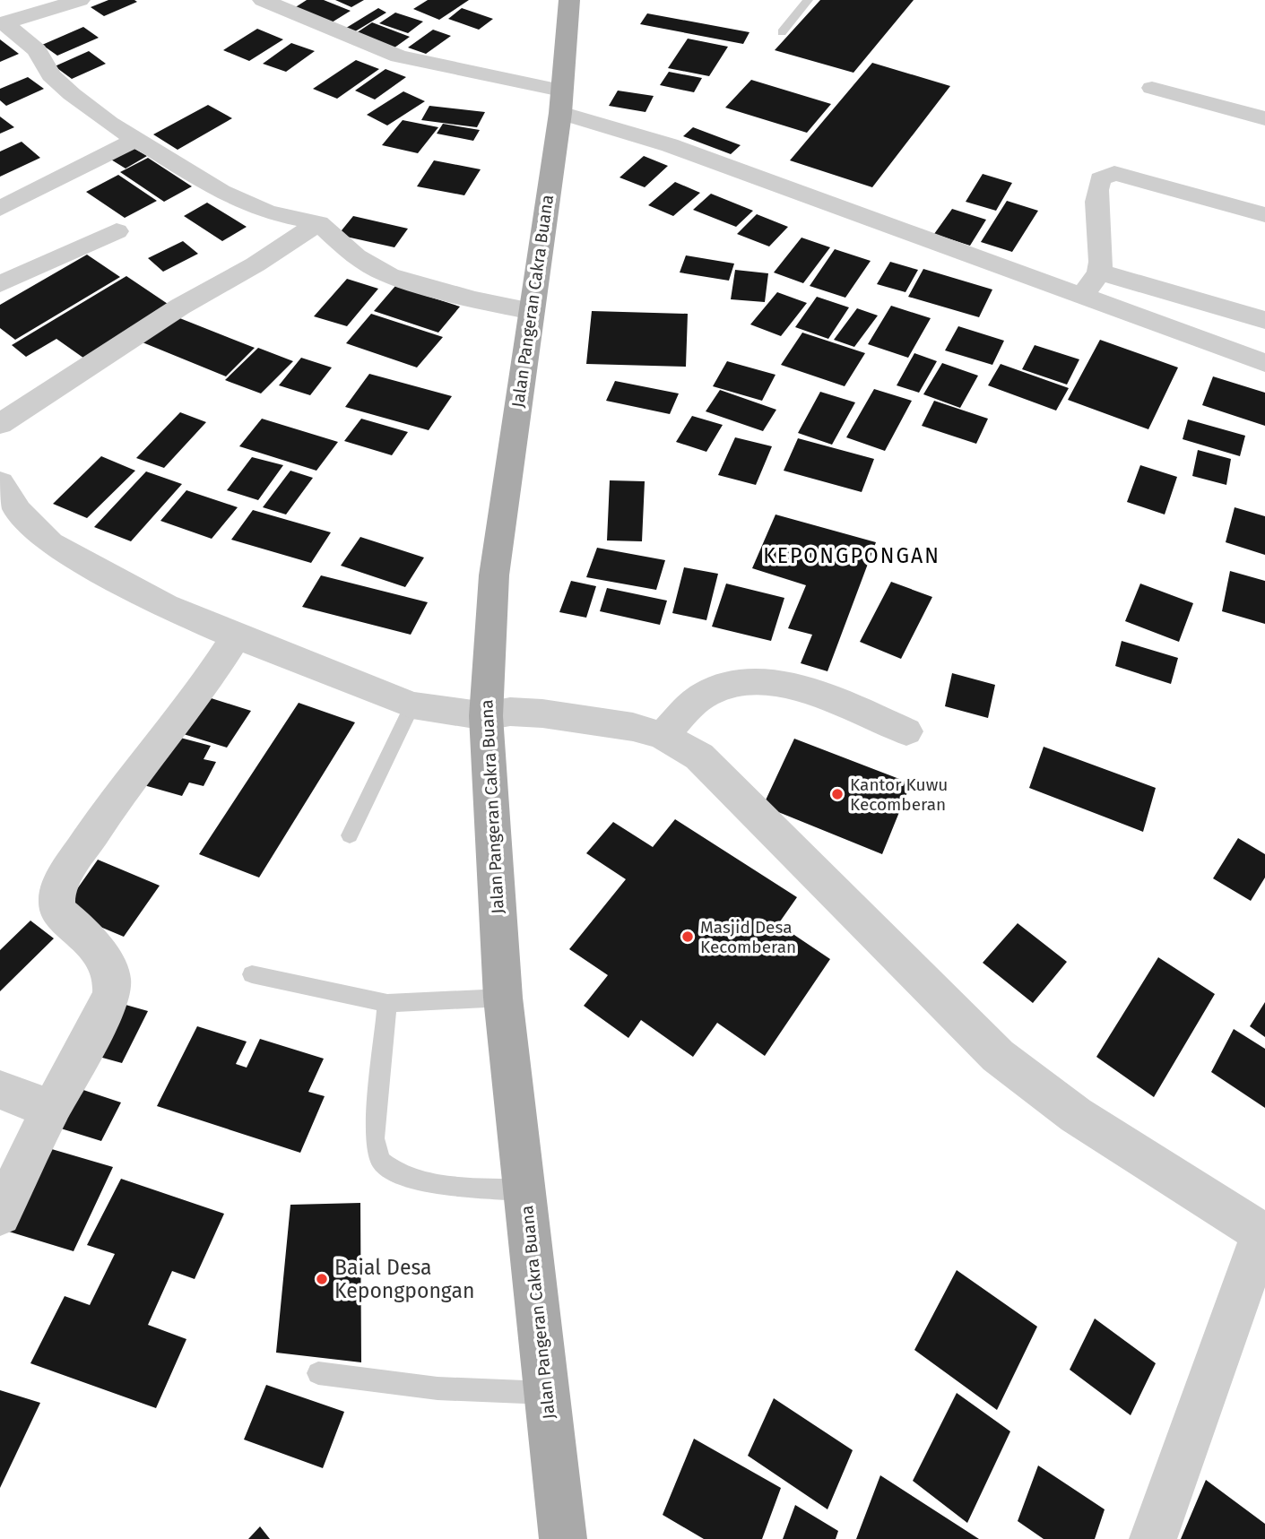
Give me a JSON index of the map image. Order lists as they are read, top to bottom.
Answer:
{
  "streets": {
    "main road": ["Jalan Pangeran Cakra Buana"]
  },
  "districts": ["KEPONGPONGAN"],
  "places": ["Kantor Kuwu Kecomberan", "Masjid Desa Kecomberan", "Baial Desa Kepongpongan"]
}
